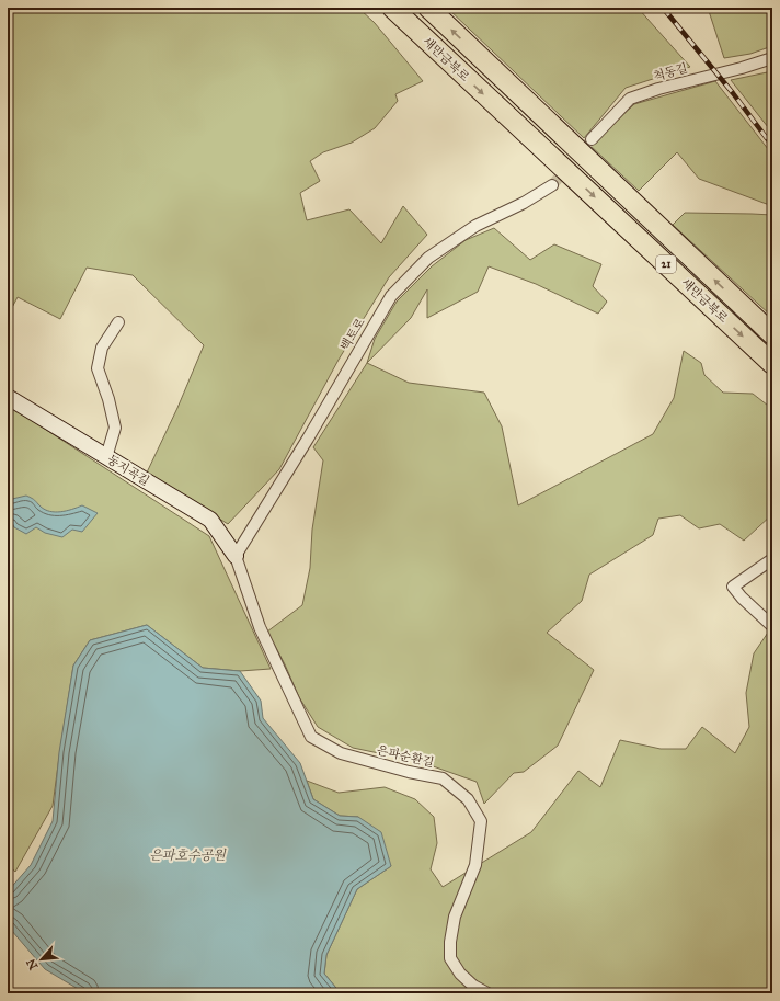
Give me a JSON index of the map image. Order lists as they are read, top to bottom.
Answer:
{
  "streets": {
    "highway": ["새만금북로", "21"],
    "street": [
      "척동길",
      "백토로",
      "동지곡길",
      "은파순환길"
    ]
  },
  "crossings": [
    ["새만금북로", "척동길"],
    ["백토로", "동지곡길"],
    ["백토로", "은파순환길"],
    ["동지곡길", "은파순환길"]
  ],
  "water": ["은파호수공원"],
  "north": "bottom left"
}
